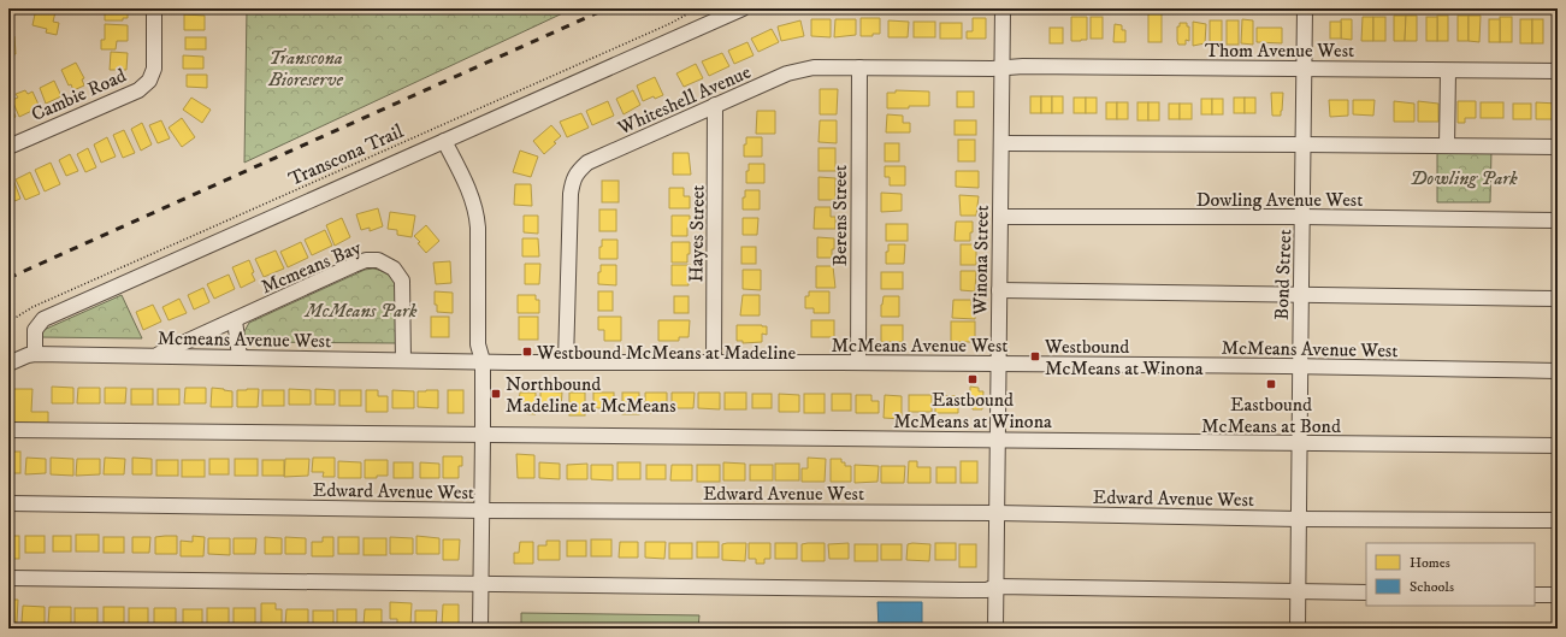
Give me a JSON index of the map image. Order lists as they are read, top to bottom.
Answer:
{
  "streets": {
    "street": [
      "Thom Avenue West",
      "Cambie Road",
      "Whiteshell Avenue",
      "Dowling Avenue West",
      "Berens Street",
      "Hayes Street",
      "Winona Street",
      "Mcmeans Bay",
      "Bond Street",
      "Mcmeans Avenue West",
      "McMeans Avenue West",
      "Edward Avenue West"
    ],
    "path": ["Transcona Trail"]
  },
  "crossings": [
    ["Thom Avenue West", "Whiteshell Avenue"],
    ["Thom Avenue West", "Winona Street"],
    ["Thom Avenue West", "Bond Street"],
    ["Whiteshell Avenue", "Berens Street"],
    ["Whiteshell Avenue", "Hayes Street"],
    ["Whiteshell Avenue", "Winona Street"],
    ["Whiteshell Avenue", "McMeans Avenue West"],
    ["Dowling Avenue West", "Winona Street"],
    ["Dowling Avenue West", "Bond Street"],
    ["Berens Street", "McMeans Avenue West"],
    ["Hayes Street", "McMeans Avenue West"],
    ["Winona Street", "McMeans Avenue West"],
    ["Winona Street", "Edward Avenue West"],
    ["Mcmeans Bay", "Mcmeans Avenue West"],
    ["Bond Street", "McMeans Avenue West"],
    ["Bond Street", "Edward Avenue West"],
    ["Mcmeans Avenue West", "McMeans Avenue West"]
  ],
  "parks": ["Transcona Bioreserve", "Dowling Park", "McMeans Park"],
  "places": {
    "transit": [
      "Westbound McMeans at Madeline",
      "Westbound McMeans at Winona",
      "Eastbound McMeans at Winona",
      "Eastbound McMeans at Bond",
      "Northbound Madeline at McMeans"
    ]
  },
  "legend": ["Homes", "Schools"]
}
